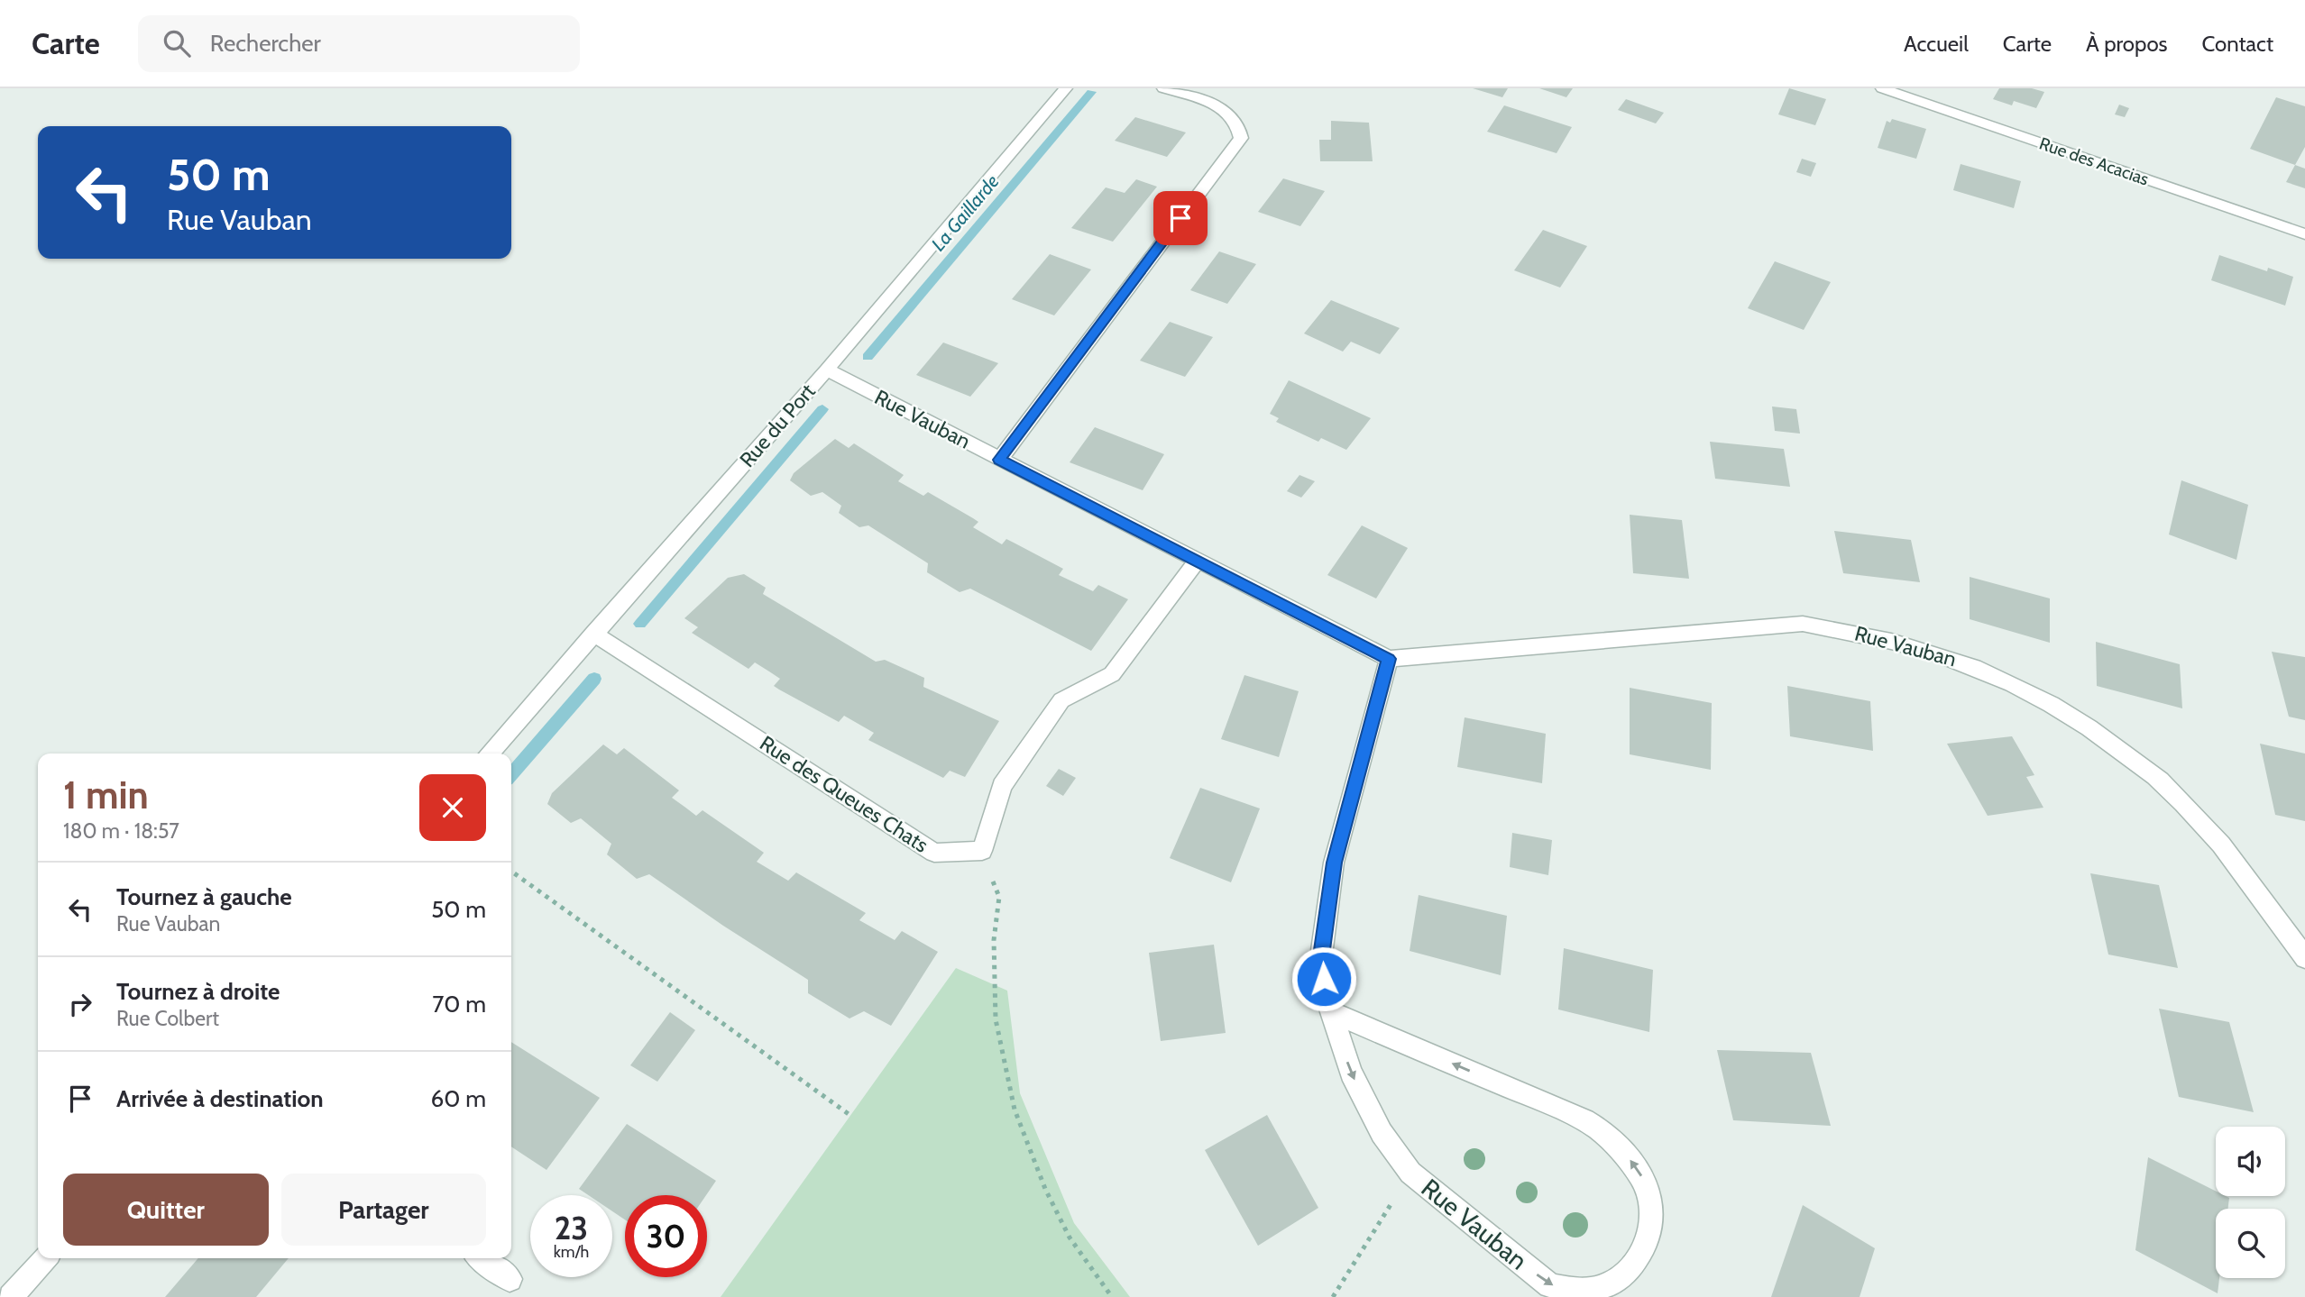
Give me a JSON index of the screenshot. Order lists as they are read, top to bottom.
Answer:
{
  "streets": {
    "street": [
      "Rue des Acacias",
      "Rue Vauban",
      "Rue du Port",
      "Rue des Queues Chats"
    ]
  },
  "crossings": [
    ["Rue Vauban", "Rue du Port"],
    ["Rue du Port", "Rue des Queues Chats"]
  ],
  "water": ["La Gaillarde"],
  "page": {
    "header": "Carte",
    "search": "Rechercher",
    "nav": [
      "Accueil",
      "Carte",
      "À propos",
      "Contact"
    ],
    "turn": ["50 m", "Rue Vauban"],
    "heading": ["1 min", "180 m · 18:57"],
    "list": [
      {
        "name": "Tournez à gauche",
        "note": "Rue Vauban",
        "value": "50 m"
      },
      {
        "name": "Tournez à droite",
        "note": "Rue Colbert",
        "value": "70 m"
      },
      {
        "name": "Arrivée à destination",
        "value": "60 m"
      }
    ],
    "buttons": ["Quitter", "Partager"],
    "speed": "23 km/h",
    "limit": "30"
  }
}
